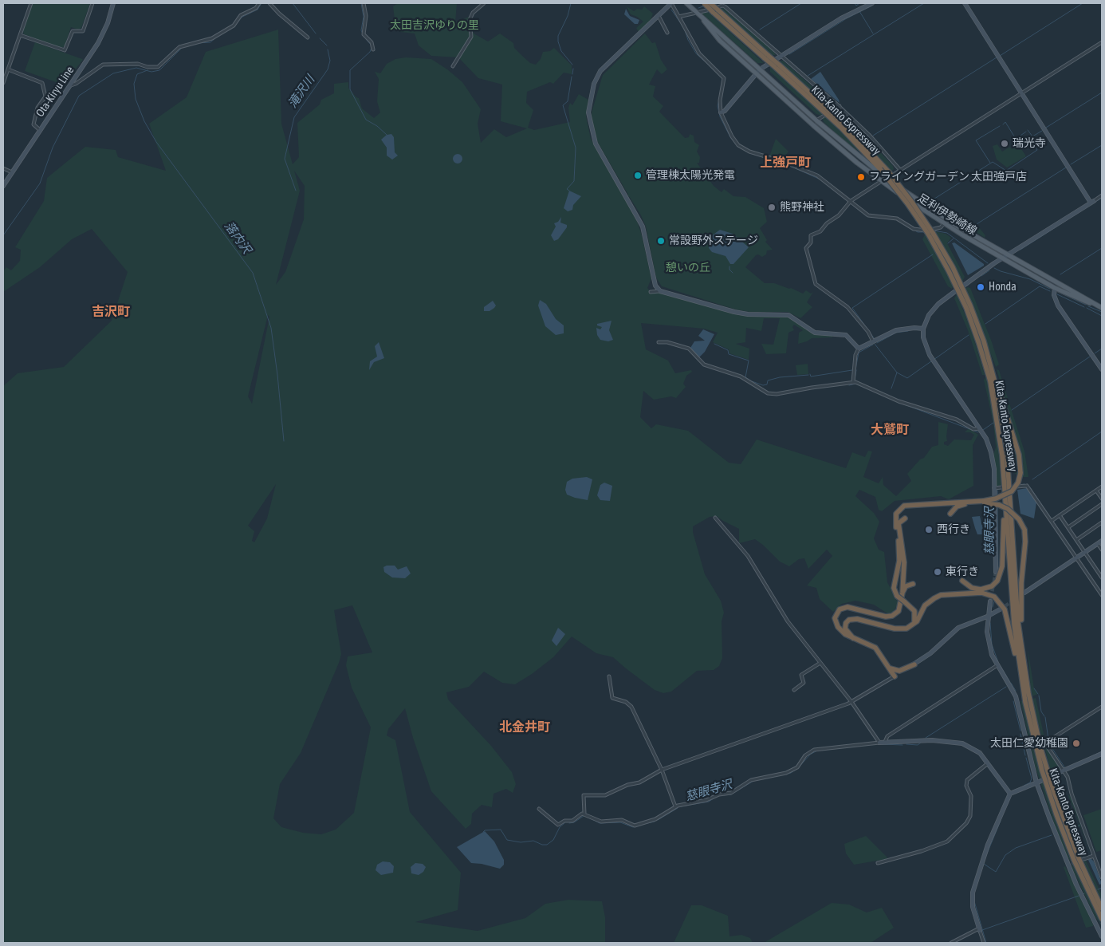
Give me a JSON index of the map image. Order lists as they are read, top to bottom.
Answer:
{
  "streets": {
    "highway": ["Kita-Kanto Expressway"],
    "main road": ["足利伊勢崎線"],
    "street": ["Ota-Kiryu Line"]
  },
  "districts": [
    "上強戸町",
    "吉沢町",
    "大鷲町",
    "北金井町"
  ],
  "water": ["滝沢川", "落内沢", "慈眼寺沢"],
  "parks": ["太田吉沢ゆりの里", "憩いの丘"],
  "places": [
    "瑞光寺",
    "管理棟太陽光発電",
    "フライングガーデン 太田強戸店",
    "熊野神社",
    "常設野外ステージ",
    "Honda",
    "西行き",
    "東行き",
    "太田仁愛幼稚園"
  ]
}
